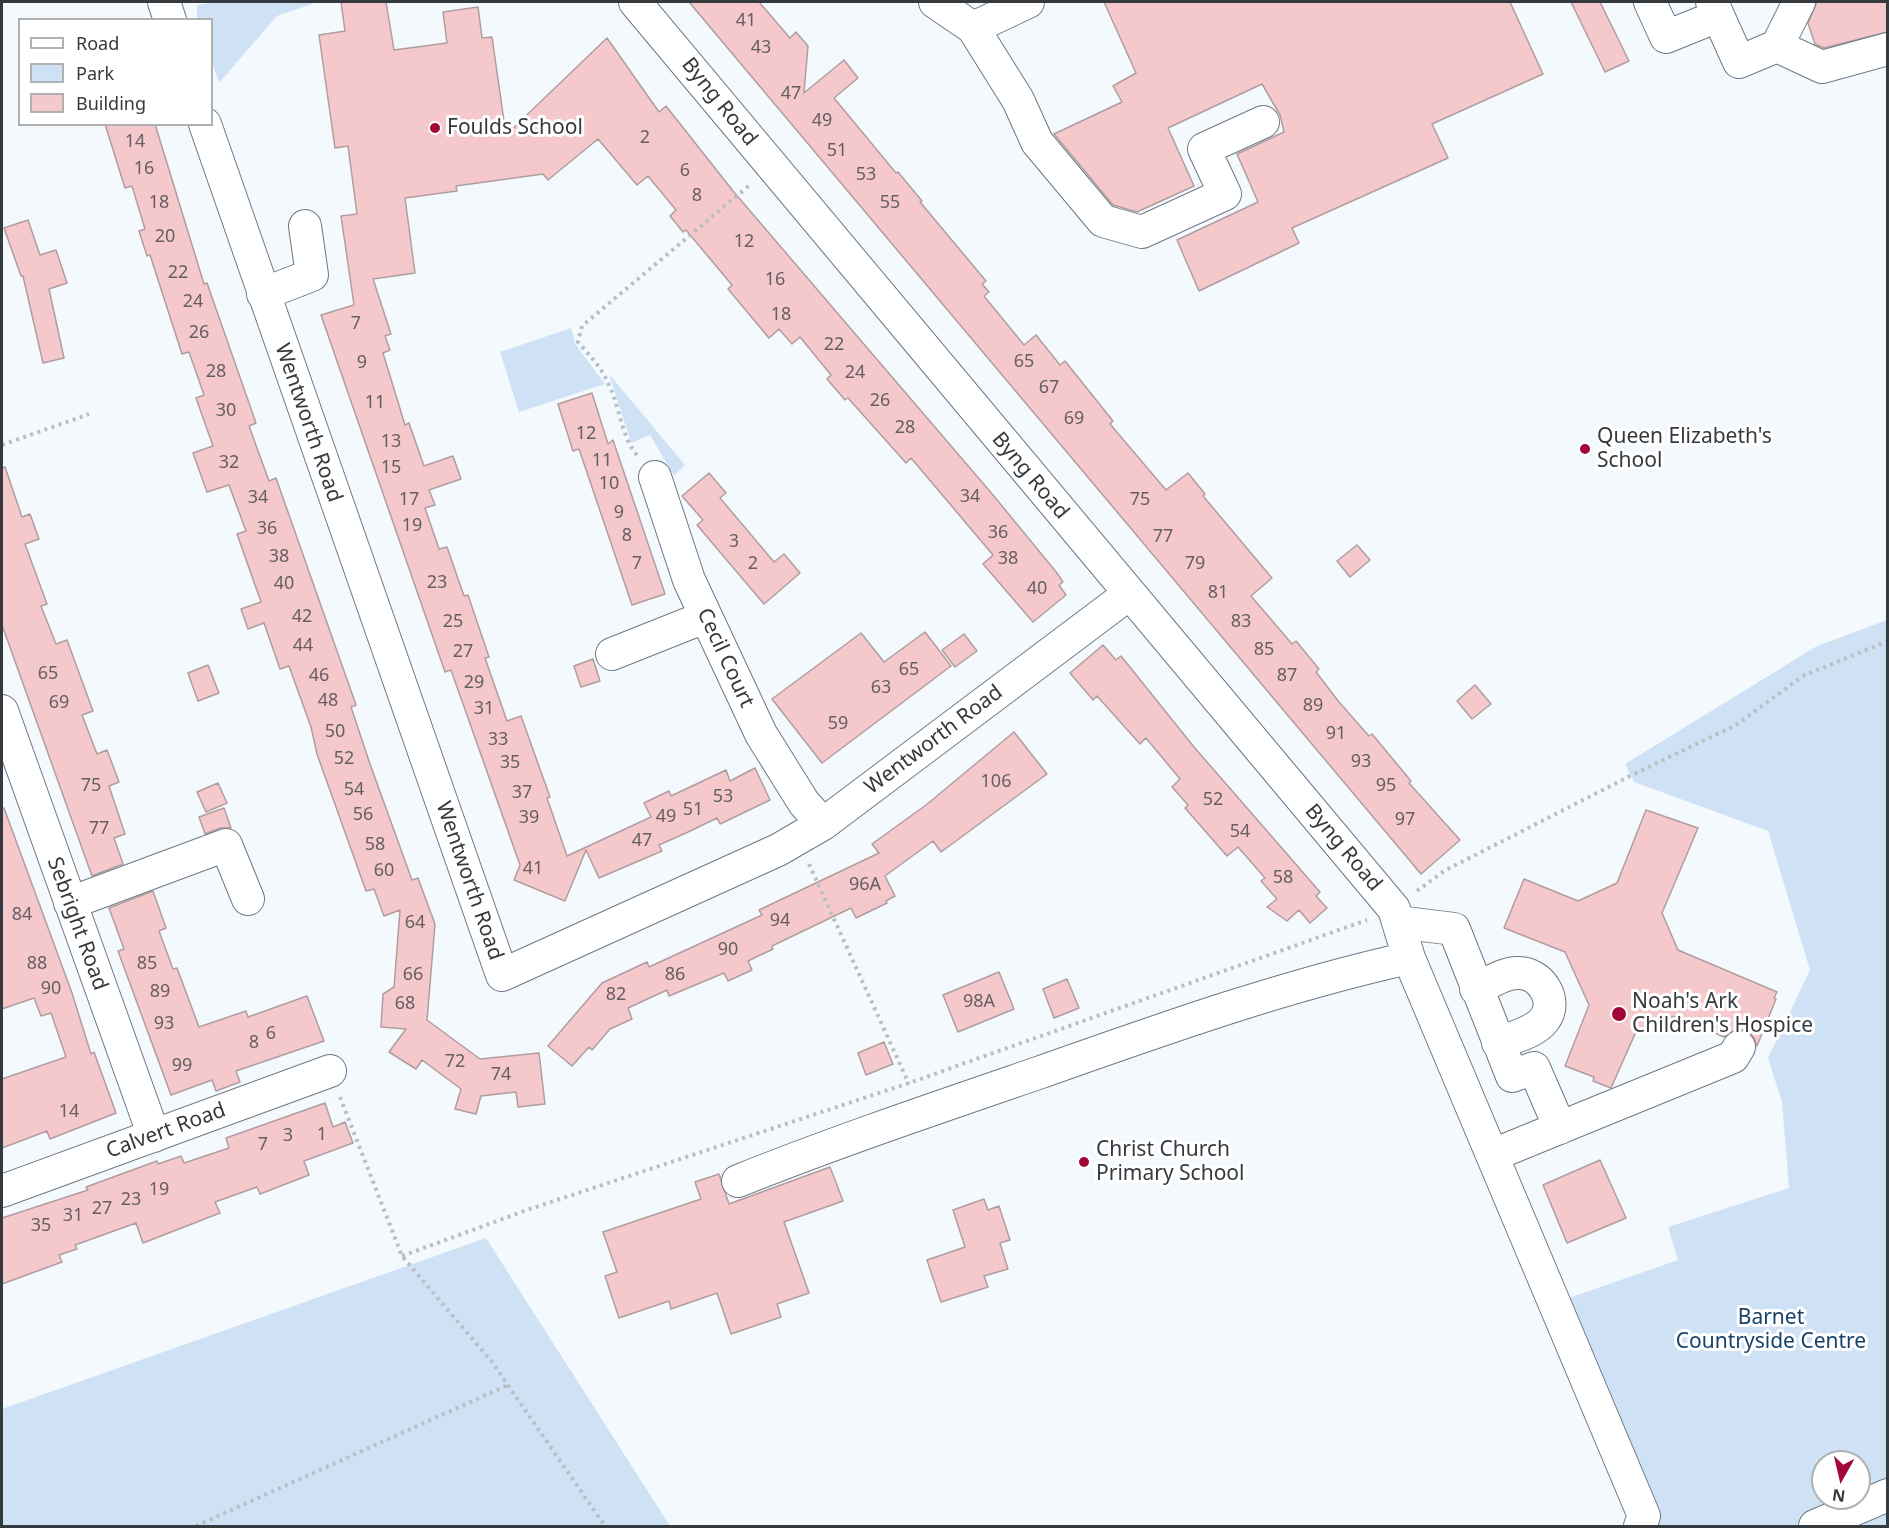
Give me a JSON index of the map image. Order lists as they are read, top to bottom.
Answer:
{
  "streets": {
    "street": [
      "Byng Road",
      "Wentworth Road",
      "Cecil Court",
      "Sebright Road",
      "Calvert Road"
    ]
  },
  "crossings": [
    ["Byng Road", "Wentworth Road"],
    ["Wentworth Road", "Cecil Court"],
    ["Sebright Road", "Calvert Road"]
  ],
  "parks": ["Barnet Countryside Centre"],
  "places": [
    "Foulds School",
    "Queen Elizabeth's School",
    "Noah's Ark Children's Hospice",
    "Christ Church Primary School"
  ],
  "house_numbers": [
    "41",
    "43",
    "47",
    "49",
    "2",
    "14",
    "51",
    "16",
    "6",
    "53",
    "8",
    "18",
    "55",
    "20",
    "12",
    "22",
    "16",
    "24",
    "18",
    "7",
    "26",
    "22",
    "65",
    "9",
    "28",
    "24",
    "67",
    "26",
    "11",
    "30",
    "69",
    "28",
    "12",
    "13",
    "11",
    "32",
    "15",
    "10",
    "34",
    "34",
    "17",
    "75",
    "9",
    "19",
    "36",
    "36",
    "8",
    "77",
    "3",
    "38",
    "38",
    "7",
    "2",
    "79",
    "23",
    "40",
    "40",
    "81",
    "42",
    "25",
    "83",
    "44",
    "85",
    "27",
    "65",
    "65",
    "46",
    "87",
    "29",
    "63",
    "48",
    "69",
    "89",
    "31",
    "59",
    "50",
    "91",
    "33",
    "52",
    "93",
    "35",
    "106",
    "75",
    "95",
    "54",
    "37",
    "53",
    "52",
    "51",
    "56",
    "49",
    "39",
    "97",
    "77",
    "54",
    "47",
    "58",
    "41",
    "60",
    "58",
    "96A",
    "84",
    "94",
    "64",
    "90",
    "88",
    "85",
    "66",
    "86",
    "90",
    "89",
    "82",
    "98A",
    "68",
    "93",
    "6",
    "8",
    "72",
    "99",
    "74",
    "14",
    "1",
    "3",
    "7",
    "19",
    "23",
    "27",
    "31",
    "35"
  ],
  "legend": ["Road", "Park", "Building"],
  "north": "bottom"
}
